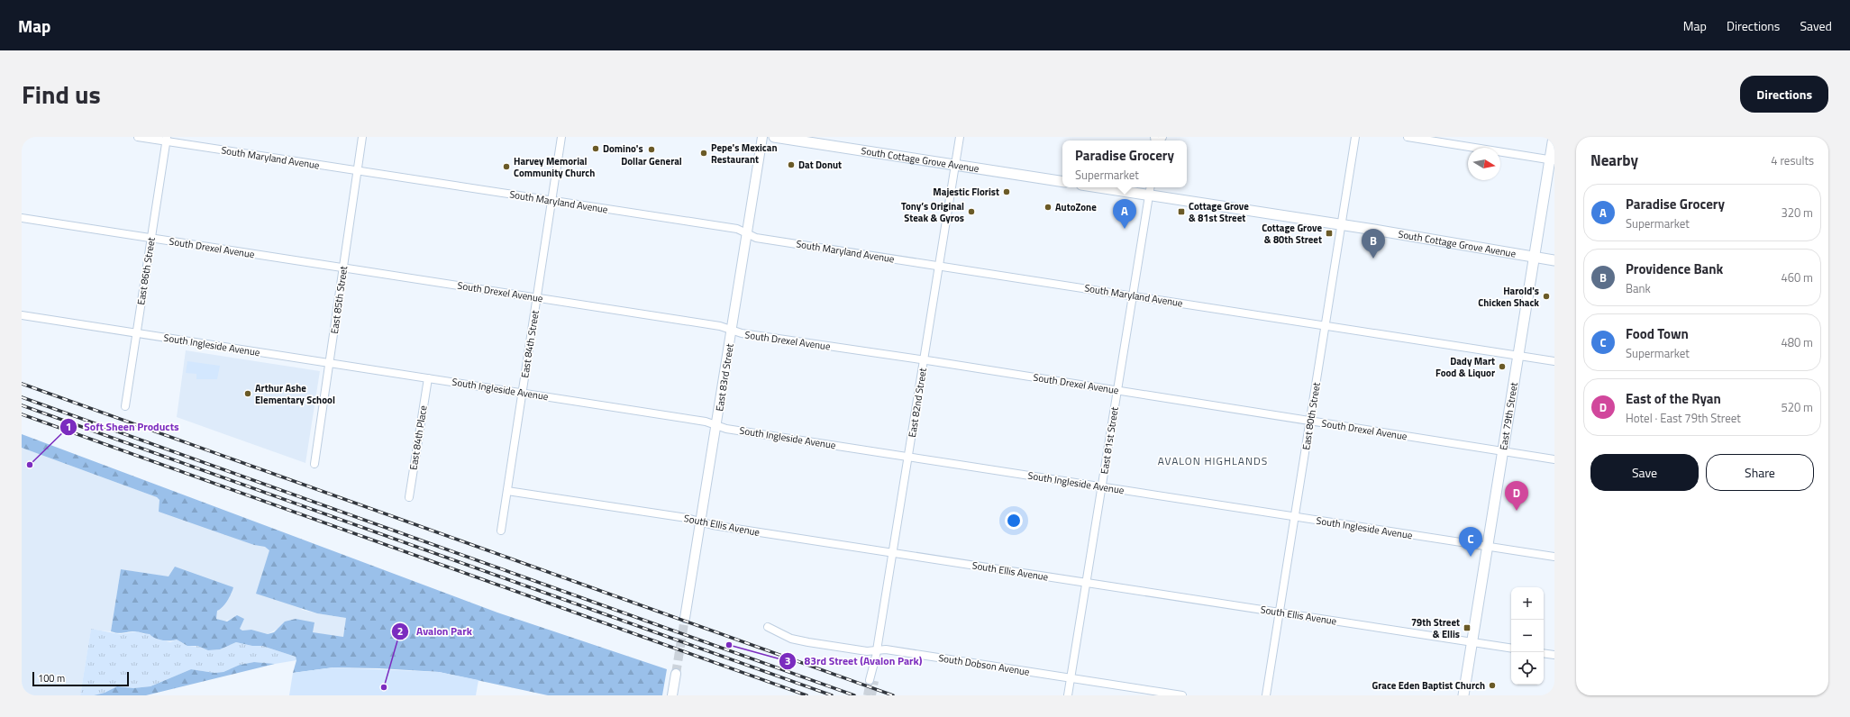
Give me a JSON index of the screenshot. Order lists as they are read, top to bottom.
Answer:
{
  "streets": {
    "main road": ["South Cottage Grove Avenue", "East 79th Street"],
    "street": [
      "South Maryland Avenue",
      "South Drexel Avenue",
      "East 86th Street",
      "East 85th Street",
      "East 84th Street",
      "South Ingleside Avenue",
      "East 83rd Street",
      "East 82nd Street",
      "East 80th Street",
      "East 84th Place",
      "East 81st Street",
      "South Ellis Avenue",
      "South Dobson Avenue"
    ]
  },
  "crossings": [
    ["South Maryland Avenue", "East 86th Street"],
    ["South Maryland Avenue", "East 85th Street"],
    ["South Maryland Avenue", "East 84th Street"],
    ["South Maryland Avenue", "East 83rd Street"],
    ["South Maryland Avenue", "East 82nd Street"],
    ["South Maryland Avenue", "East 80th Street"],
    ["South Maryland Avenue", "East 79th Street"],
    ["South Maryland Avenue", "East 81st Street"],
    ["South Cottage Grove Avenue", "East 82nd Street"],
    ["South Cottage Grove Avenue", "East 80th Street"],
    ["South Cottage Grove Avenue", "East 79th Street"],
    ["South Cottage Grove Avenue", "East 81st Street"],
    ["South Drexel Avenue", "East 86th Street"],
    ["South Drexel Avenue", "East 85th Street"],
    ["South Drexel Avenue", "East 84th Street"],
    ["South Drexel Avenue", "East 83rd Street"],
    ["South Drexel Avenue", "East 82nd Street"],
    ["South Drexel Avenue", "East 80th Street"],
    ["South Drexel Avenue", "East 79th Street"],
    ["South Drexel Avenue", "East 81st Street"],
    ["East 86th Street", "South Ingleside Avenue"],
    ["East 85th Street", "South Ingleside Avenue"],
    ["East 84th Street", "South Ingleside Avenue"],
    ["East 84th Street", "South Ellis Avenue"],
    ["South Ingleside Avenue", "East 83rd Street"],
    ["South Ingleside Avenue", "East 82nd Street"],
    ["South Ingleside Avenue", "East 80th Street"],
    ["South Ingleside Avenue", "East 79th Street"],
    ["South Ingleside Avenue", "East 84th Place"],
    ["South Ingleside Avenue", "East 81st Street"],
    ["East 83rd Street", "South Ellis Avenue"],
    ["East 82nd Street", "South Ellis Avenue"],
    ["East 82nd Street", "South Dobson Avenue"],
    ["East 80th Street", "South Ellis Avenue"],
    ["East 79th Street", "South Ellis Avenue"],
    ["East 81st Street", "South Ellis Avenue"],
    ["East 81st Street", "South Dobson Avenue"]
  ],
  "districts": ["AVALON HIGHLANDS"],
  "places": {
    "other": [
      "Domino's",
      "Dollar General",
      "Pepe's Mexican Restaurant",
      "Dat Donut",
      "Harvey Memorial Community Church",
      "Majestic Florist",
      "AutoZone",
      "Tony’s Original Steak & Gyros",
      "Harold's Chicken Shack",
      "Dady Mart Food & Liquor",
      "Arthur Ashe Elementary School",
      "Soft Sheen Products",
      "83rd Street (Avalon Park)",
      "Grace Eden Baptist Church",
      "Avalon Park"
    ],
    "transit": ["Cottage Grove & 81st Street", "Cottage Grove & 80th Street", "79th Street & Ellis"]
  },
  "scale_bar": "100 m",
  "north": "right",
  "page": {
    "header": "Map",
    "nav": ["Map", "Directions", "Saved"],
    "title": "Find us",
    "buttons": [
      "Directions",
      ["Save", "Share"]
    ],
    "heading": ["Nearby", "4 results"],
    "popup": ["Paradise Grocery", "Supermarket"],
    "list": [
      {
        "mark": "A",
        "name": "Paradise Grocery",
        "note": "Supermarket",
        "value": "320 m"
      },
      {
        "mark": "B",
        "name": "Providence Bank",
        "note": "Bank",
        "value": "460 m"
      },
      {
        "mark": "C",
        "name": "Food Town",
        "note": "Supermarket",
        "value": "480 m"
      },
      {
        "mark": "D",
        "name": "East of the Ryan",
        "note": "Hotel · East 79th Street",
        "value": "520 m"
      }
    ],
    "pins": [
      "A",
      "B",
      "D",
      "C"
    ],
    "map_buttons": ["+", "−"],
    "scale": "100 m"
  }
}
